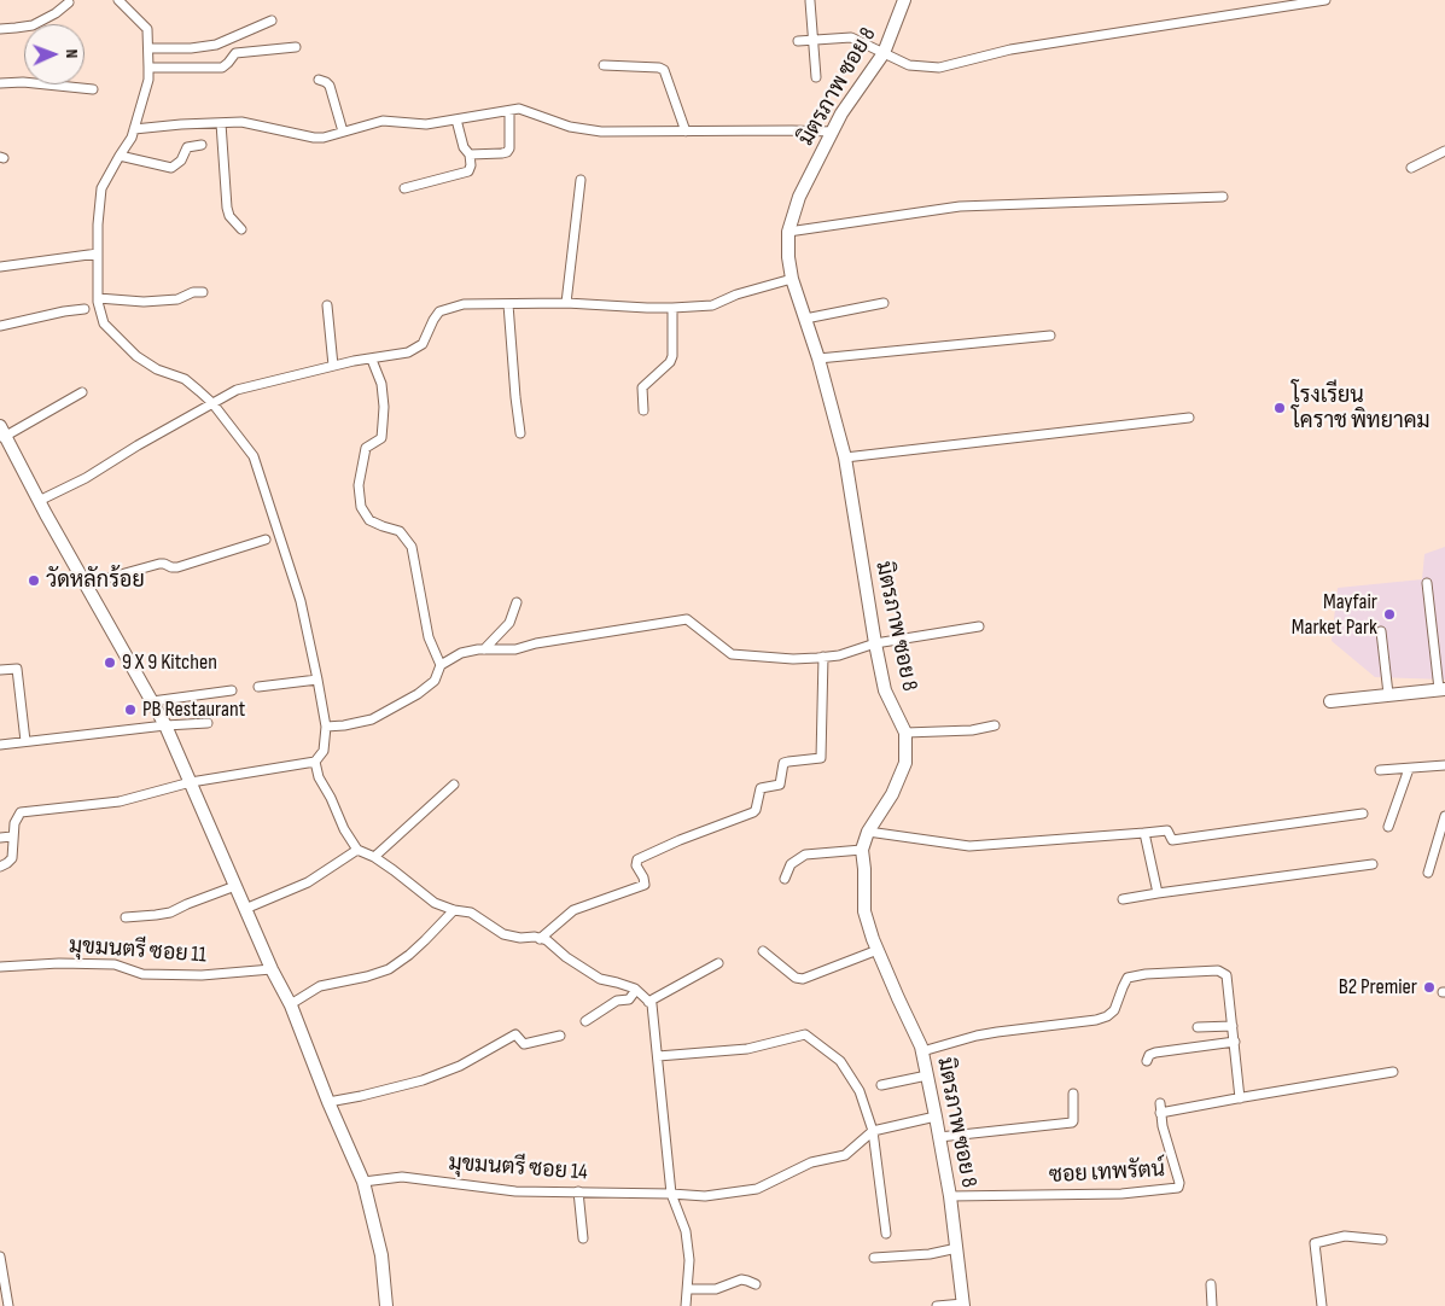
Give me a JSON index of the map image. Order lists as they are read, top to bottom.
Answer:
{
  "streets": {
    "street": [
      "มิตรภาพ ซอย 8",
      "มุขมนตรี ซอย 11",
      "มุขมนตรี ซอย 14",
      "ซอย เทพรัตน์"
    ]
  },
  "crossings": [
    ["มิตรภาพ ซอย 8", "ซอย เทพรัตน์"]
  ],
  "places": [
    "โรงเรียน โคราช พิทยาคม",
    "วัดหลักร้อย",
    "Mayfair Market Park",
    "9 X 9 Kitchen",
    "PB Restaurant",
    "B2 Premier"
  ],
  "north": "right"
}
